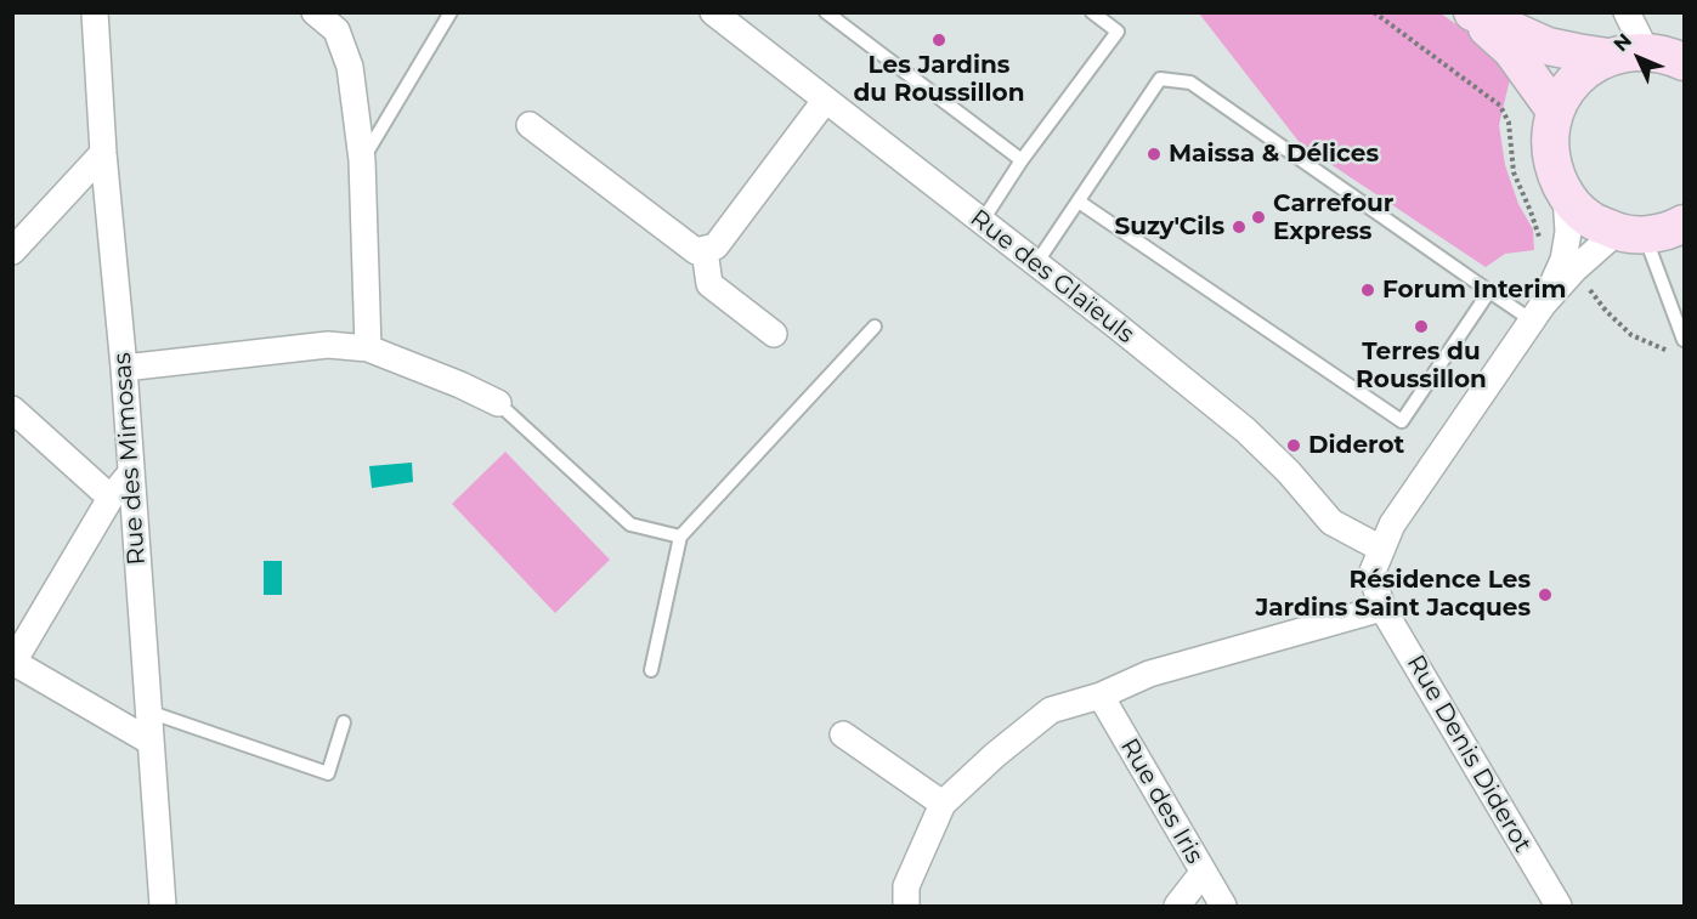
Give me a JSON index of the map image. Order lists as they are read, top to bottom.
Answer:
{
  "streets": {
    "street": [
      "Rue des Glaïeuls",
      "Rue des Mimosas",
      "Rue Denis Diderot",
      "Rue des Iris"
    ]
  },
  "crossings": [
    ["Rue des Glaïeuls", "Rue Denis Diderot"]
  ],
  "places": [
    "Les Jardins du Roussillon",
    "Maissa & Délices",
    "Carrefour Express",
    "Suzy'Cils",
    "Forum Interim",
    "Terres du Roussillon",
    "Diderot",
    "Résidence Les Jardins Saint Jacques"
  ],
  "north": "top left"
}
